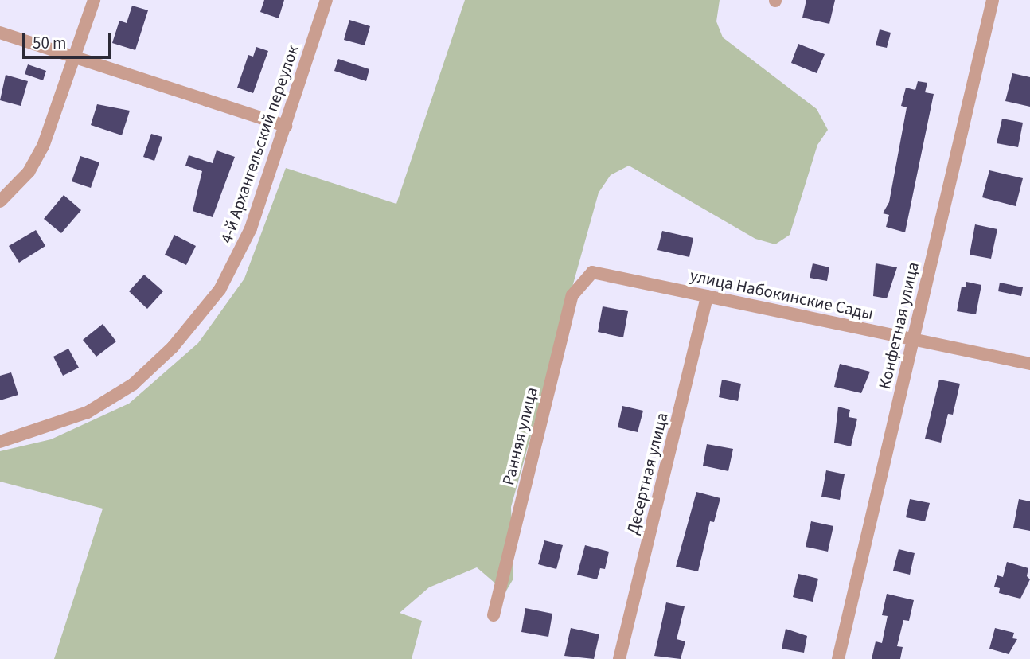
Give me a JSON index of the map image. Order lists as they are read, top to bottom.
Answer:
{
  "streets": {
    "street": [
      "4-й Архангельский переулок",
      "улица Набокинские Сады",
      "Конфетная улица",
      "Ранняя улица",
      "Десертная улица"
    ]
  },
  "crossings": [
    ["улица Набокинские Сады", "Конфетная улица"],
    ["улица Набокинские Сады", "Ранняя улица"],
    ["улица Набокинские Сады", "Десертная улица"]
  ],
  "scale_bar": "50 m"
}
